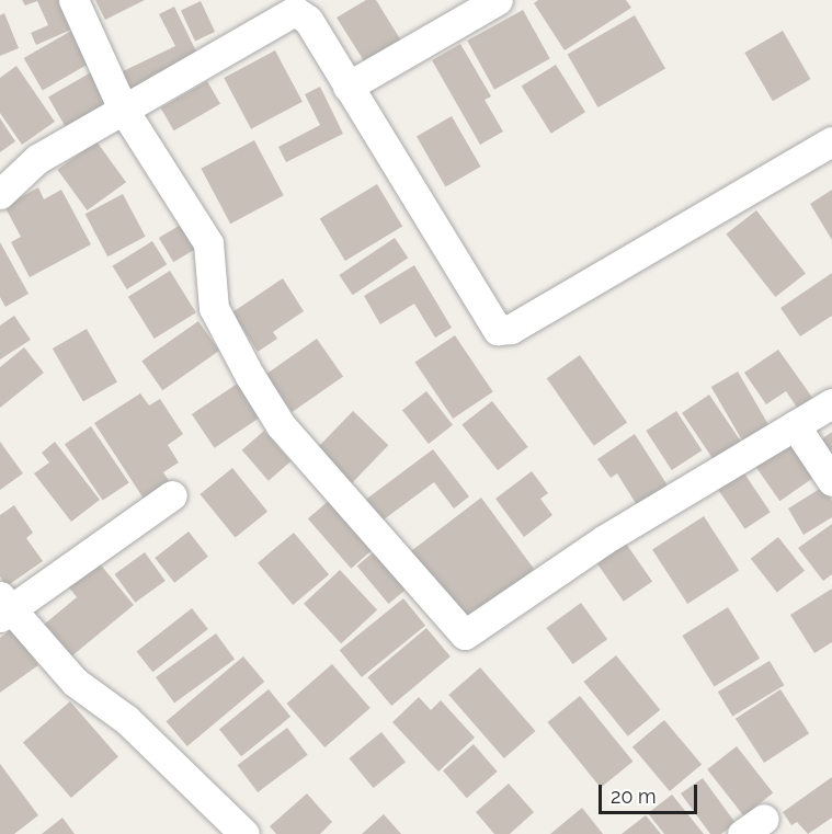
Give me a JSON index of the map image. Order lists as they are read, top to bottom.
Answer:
{
  "scale_bar": "20 m"
}
